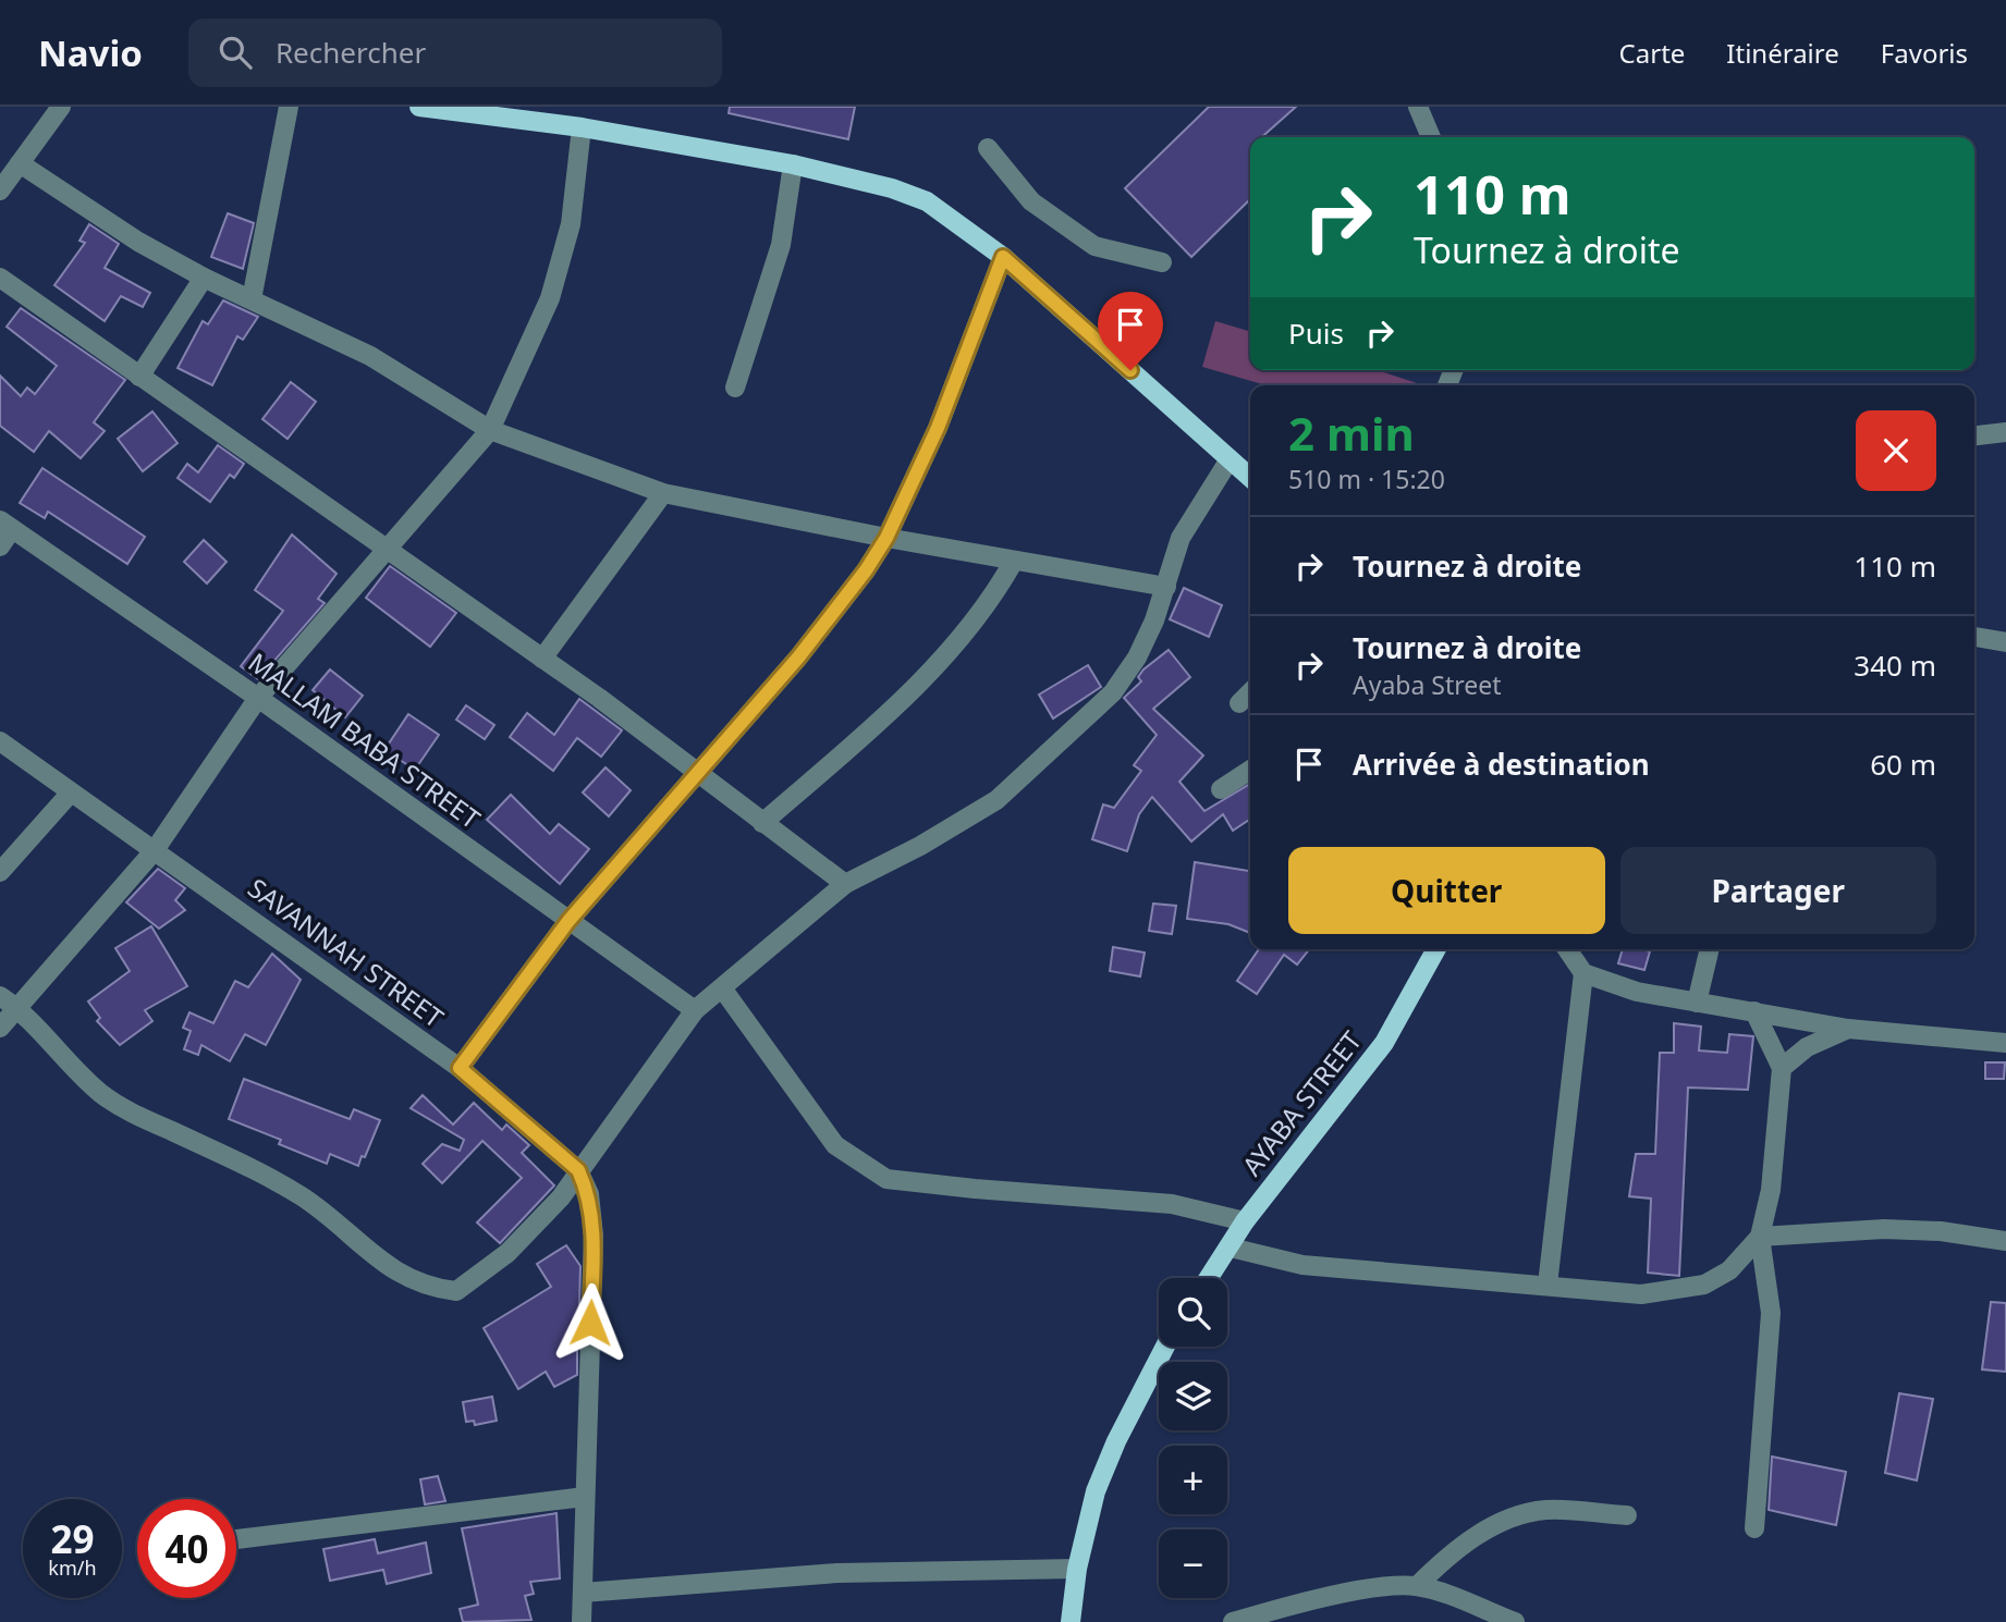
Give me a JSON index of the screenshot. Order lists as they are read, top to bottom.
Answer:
{
  "streets": {
    "main road": ["AYABA STREET"],
    "street": ["MALLAM BABA STREET", "SAVANNAH STREET"]
  },
  "page": {
    "header": "Navio",
    "search": "Rechercher",
    "nav": ["Carte", "Itinéraire", "Favoris"],
    "turn": ["110 m", "Tournez à droite"],
    "then": "Puis",
    "heading": ["2 min", "510 m · 15:20"],
    "list": [
      {
        "name": "Tournez à droite",
        "value": "110 m"
      },
      {
        "name": "Tournez à droite",
        "note": "Ayaba Street",
        "value": "340 m"
      },
      {
        "name": "Arrivée à destination",
        "value": "60 m"
      }
    ],
    "buttons": ["Quitter", "Partager"],
    "map_buttons": ["+", "−"],
    "speed": "29 km/h",
    "limit": "40"
  }
}
